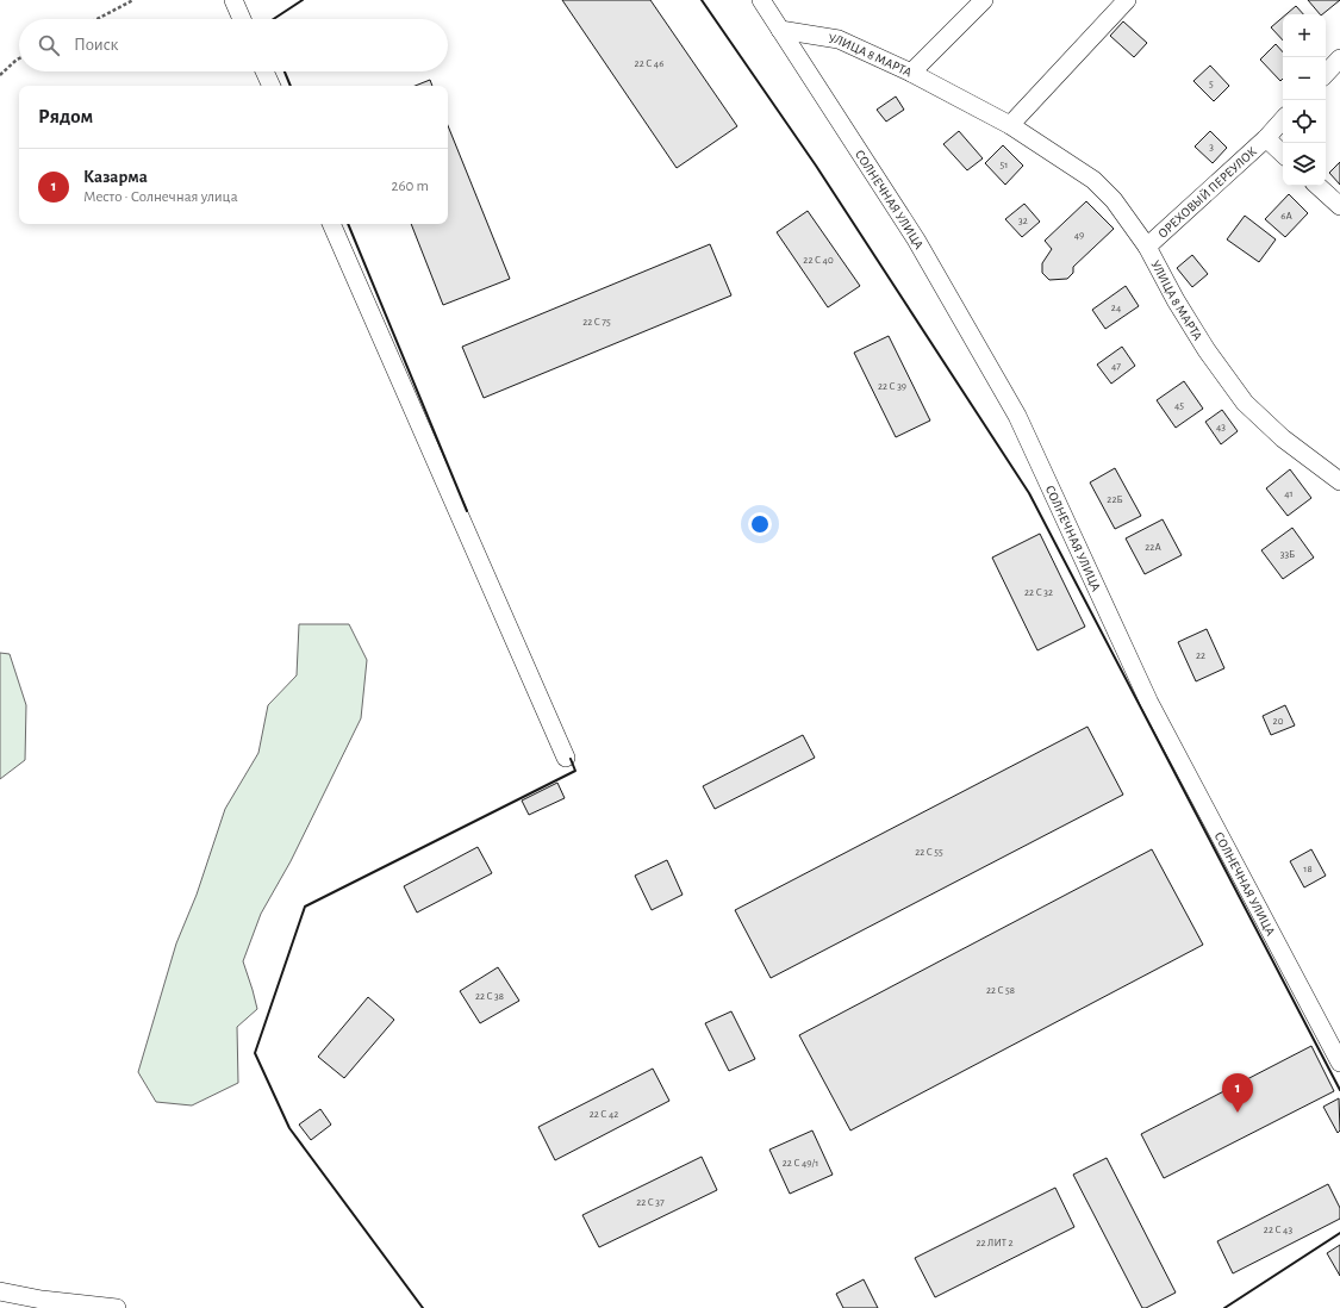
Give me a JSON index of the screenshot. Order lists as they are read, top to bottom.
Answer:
{
  "streets": {
    "street": ["УЛИЦА 8 МАРТА", "ОРЕХОВЫЙ ПЕРЕУЛОК", "СОЛНЕЧНАЯ УЛИЦА"]
  },
  "crossings": [
    ["УЛИЦА 8 МАРТА", "ОРЕХОВЫЙ ПЕРЕУЛОК"],
    ["УЛИЦА 8 МАРТА", "СОЛНЕЧНАЯ УЛИЦА"]
  ],
  "house_numbers": [
    "22 С 46",
    "5",
    "3",
    "51",
    "6А",
    "32",
    "49",
    "22 С 40",
    "24",
    "22 С 75",
    "47",
    "22 С 39",
    "45",
    "43",
    "41",
    "22Б",
    "22А",
    "33Б",
    "22 С 32",
    "22",
    "20",
    "22 С 55",
    "18",
    "22 С 58",
    "22 С 38",
    "22 С 42",
    "22 С 49/1",
    "22 С 37",
    "22 С 43",
    "22 ЛИТ 2"
  ],
  "page": {
    "map_buttons": ["+", "−"],
    "search": "Поиск",
    "heading": "Рядом",
    "list": [
      {
        "mark": "1",
        "name": "Казарма",
        "note": "Место · Солнечная улица",
        "value": "260 m"
      }
    ],
    "pins": "1"
  }
}
